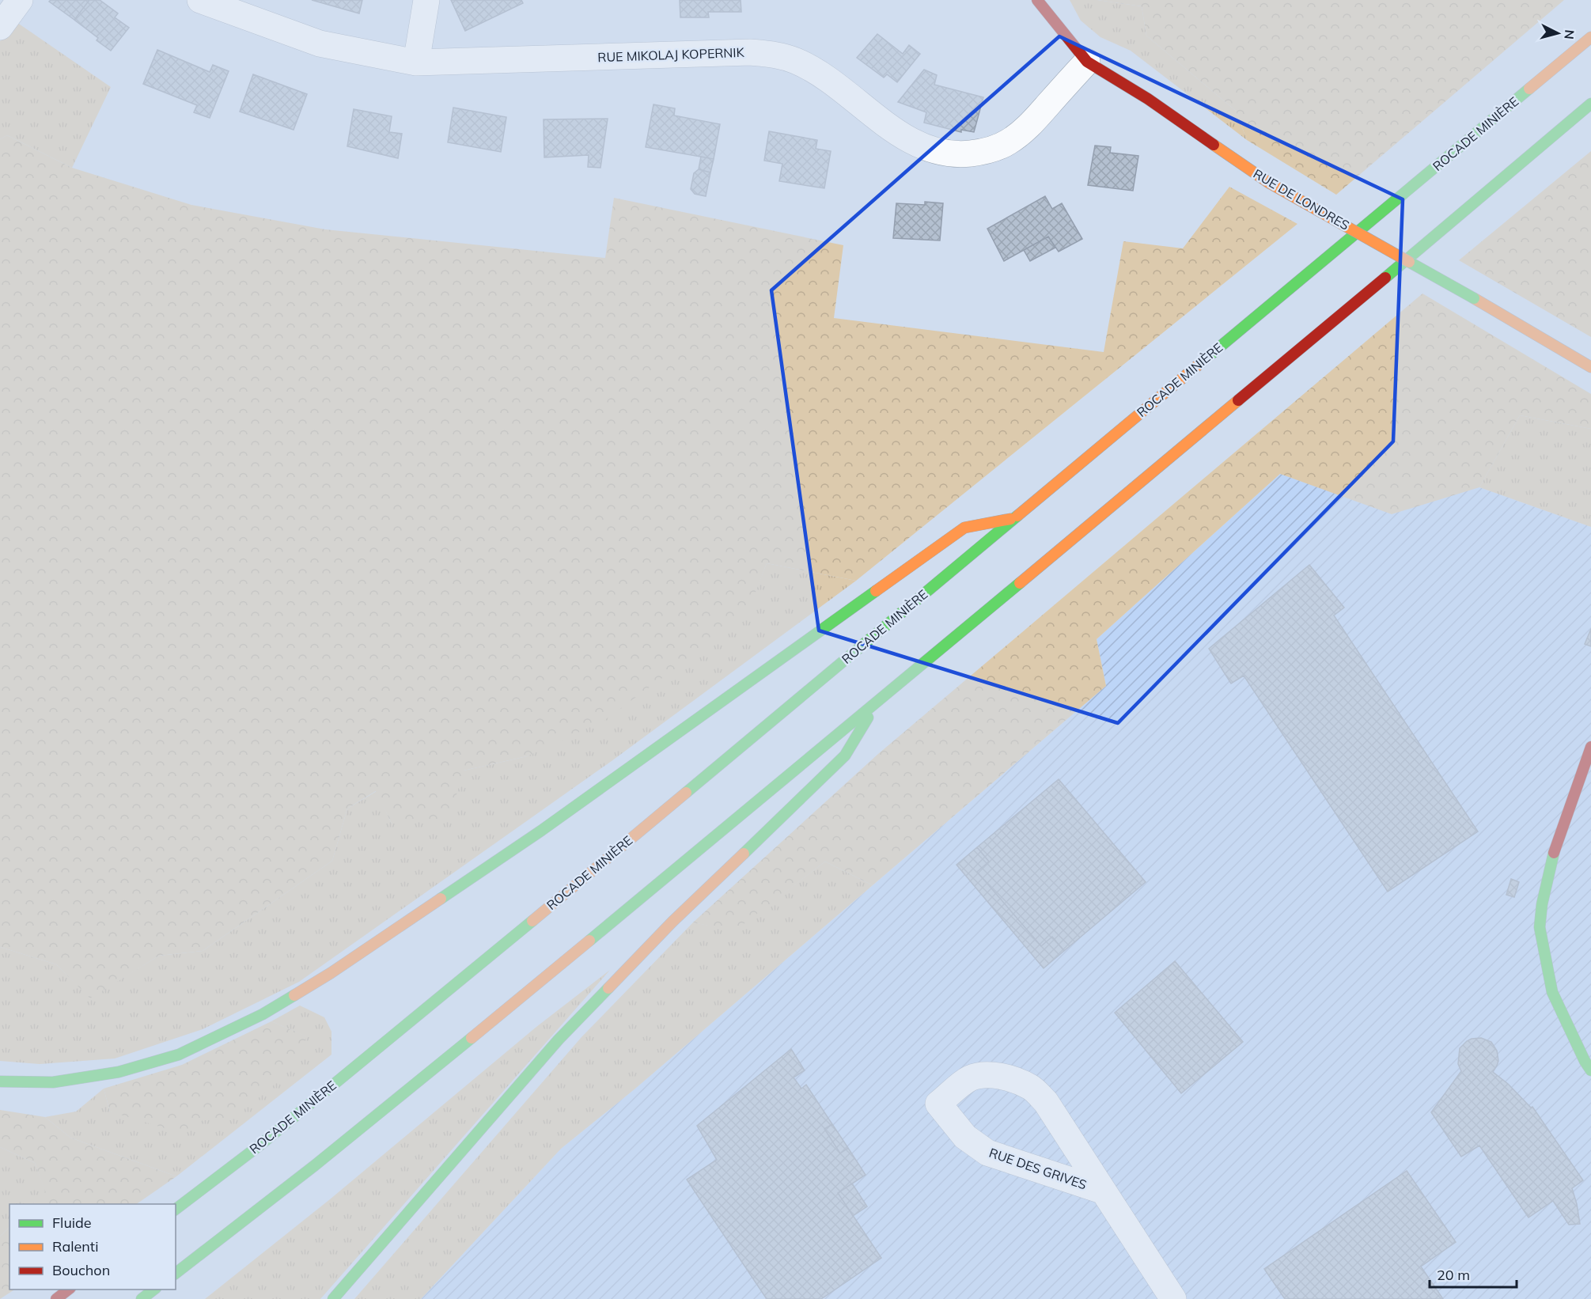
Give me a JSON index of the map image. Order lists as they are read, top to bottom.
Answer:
{
  "streets": {
    "main road": ["ROCADE MINIÈRE", "RUE DE LONDRES"],
    "street": ["RUE MIKOLAJ KOPERNIK", "RUE DES GRIVES"]
  },
  "crossings": [
    ["RUE MIKOLAJ KOPERNIK", "RUE DE LONDRES"]
  ],
  "legend": ["Fluide", "Ralenti", "Bouchon"],
  "scale_bar": "20 m",
  "north": "right"
}
